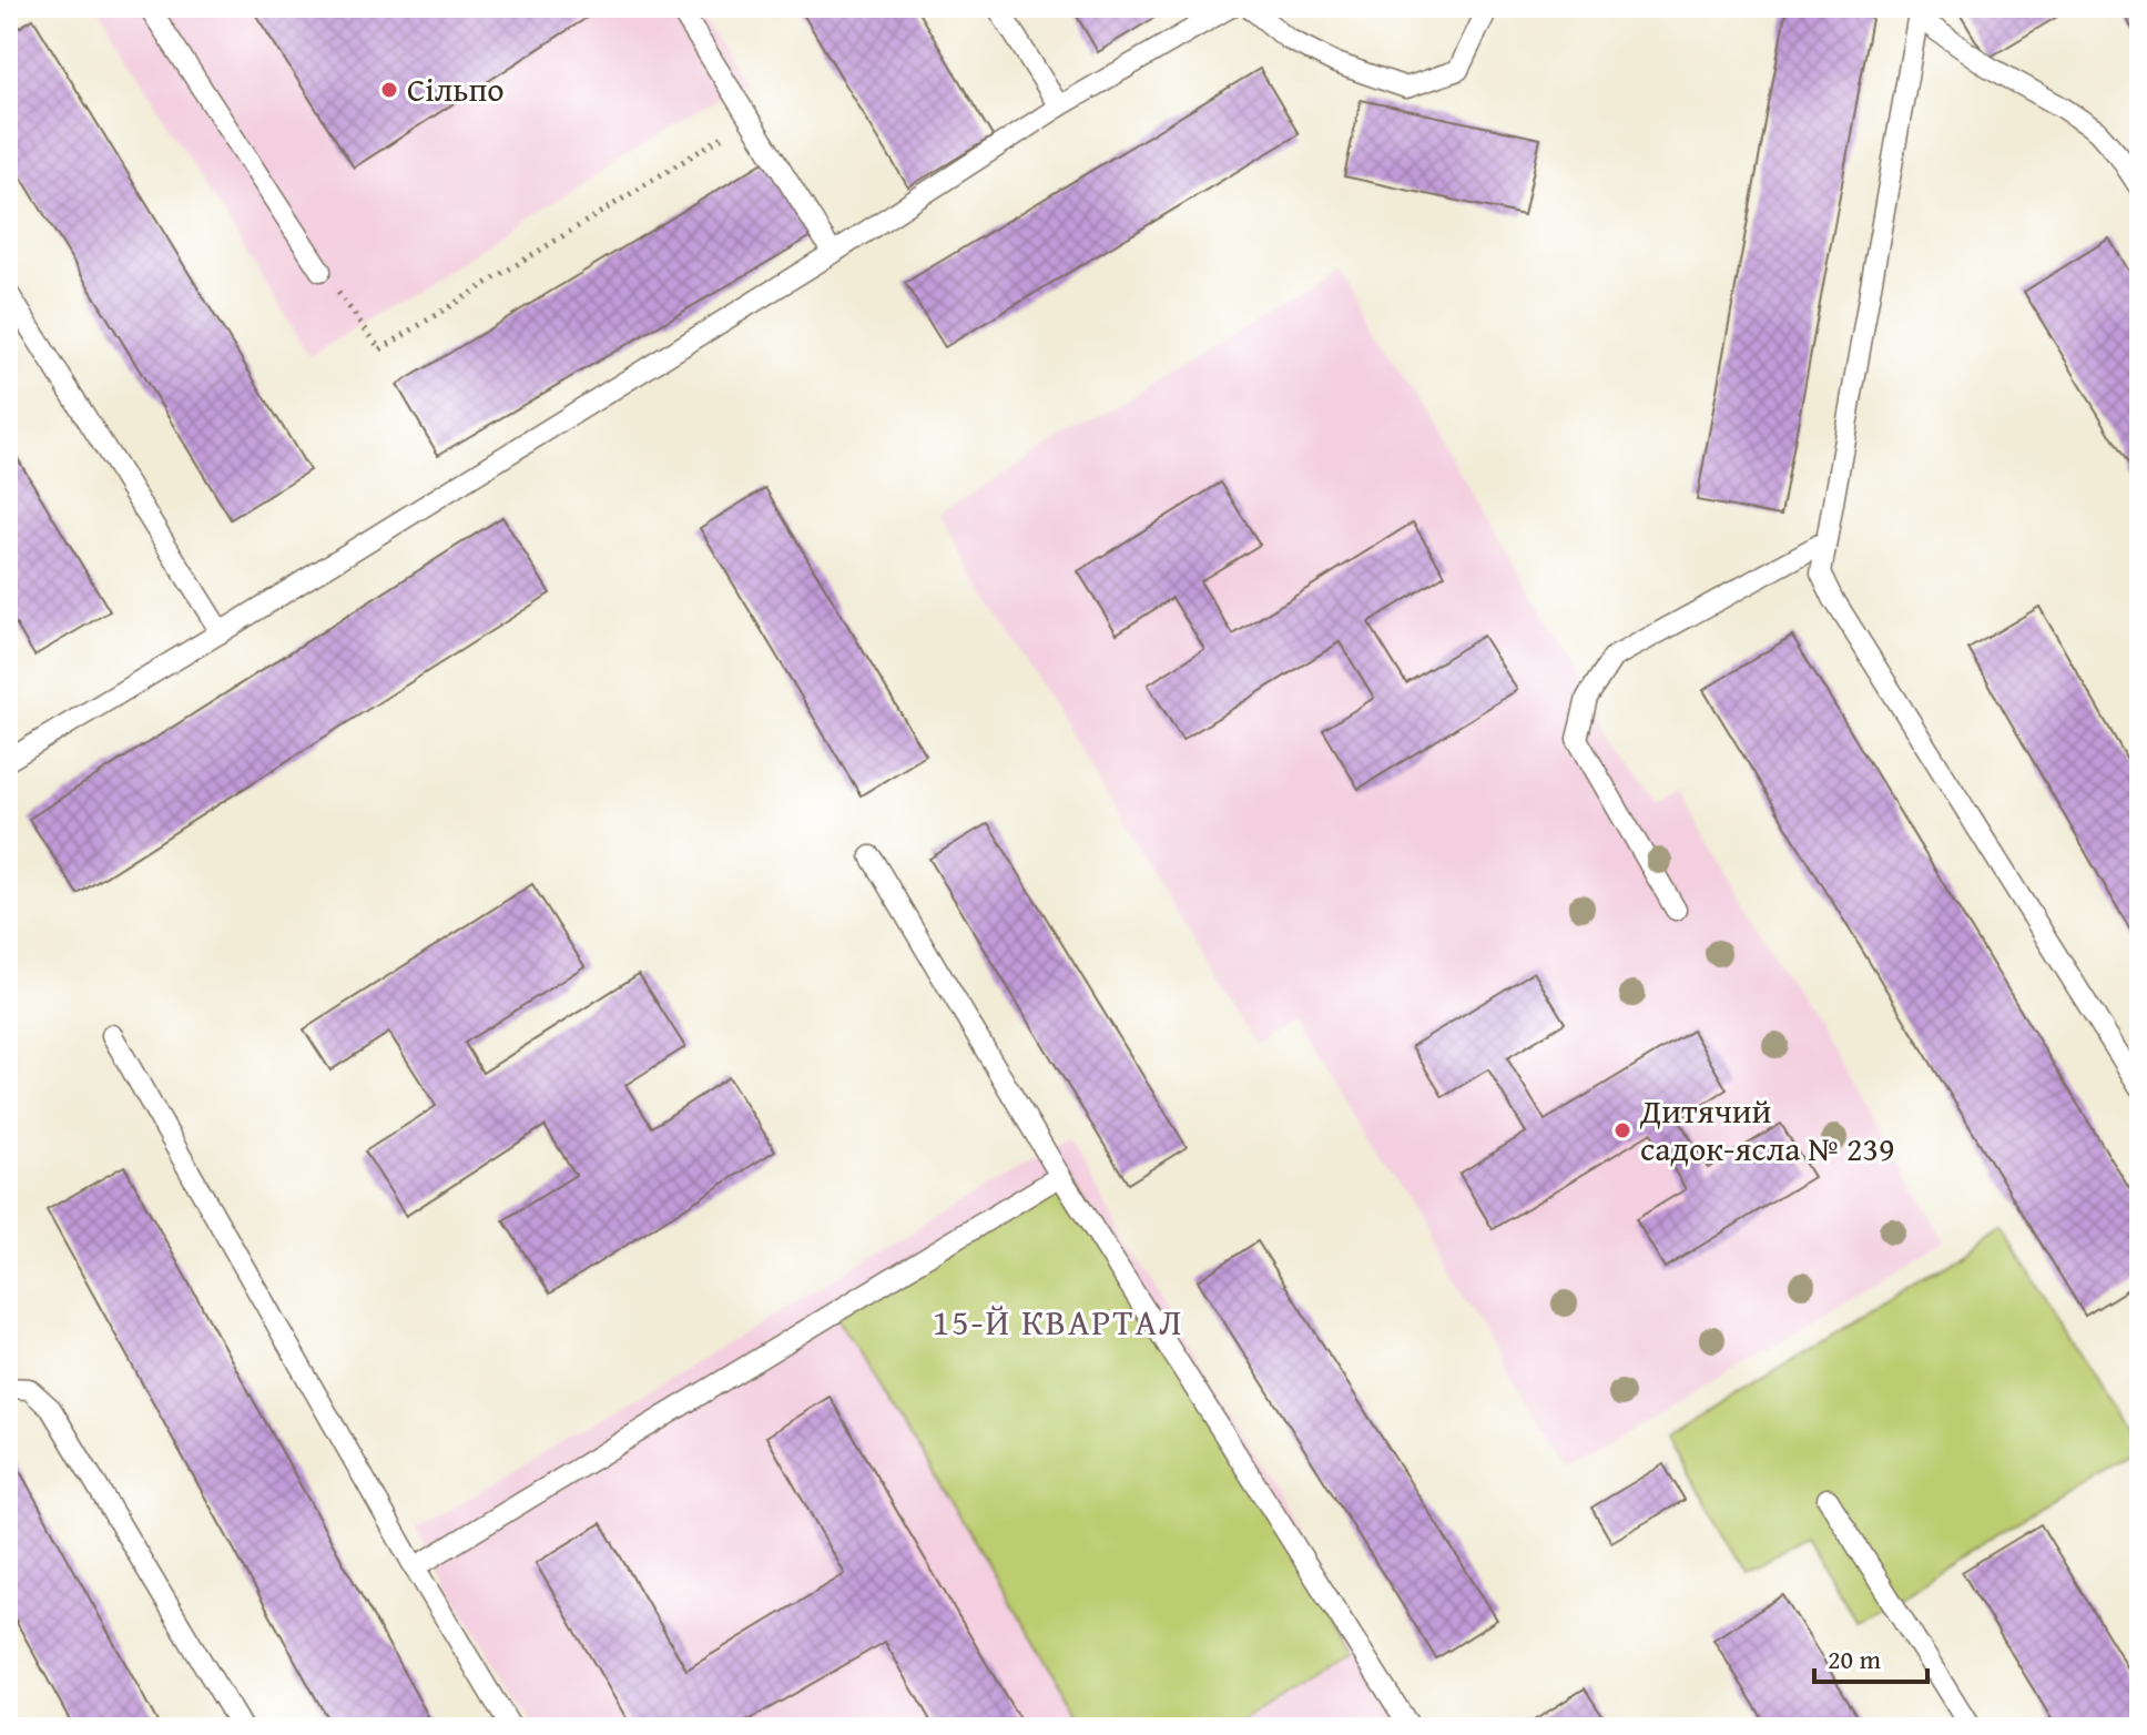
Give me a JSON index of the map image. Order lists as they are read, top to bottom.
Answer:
{
  "districts": ["15-Й КВАРТАЛ"],
  "places": ["Сільпо", "Дитячий садок-ясла № 239"],
  "scale_bar": "20 m"
}
